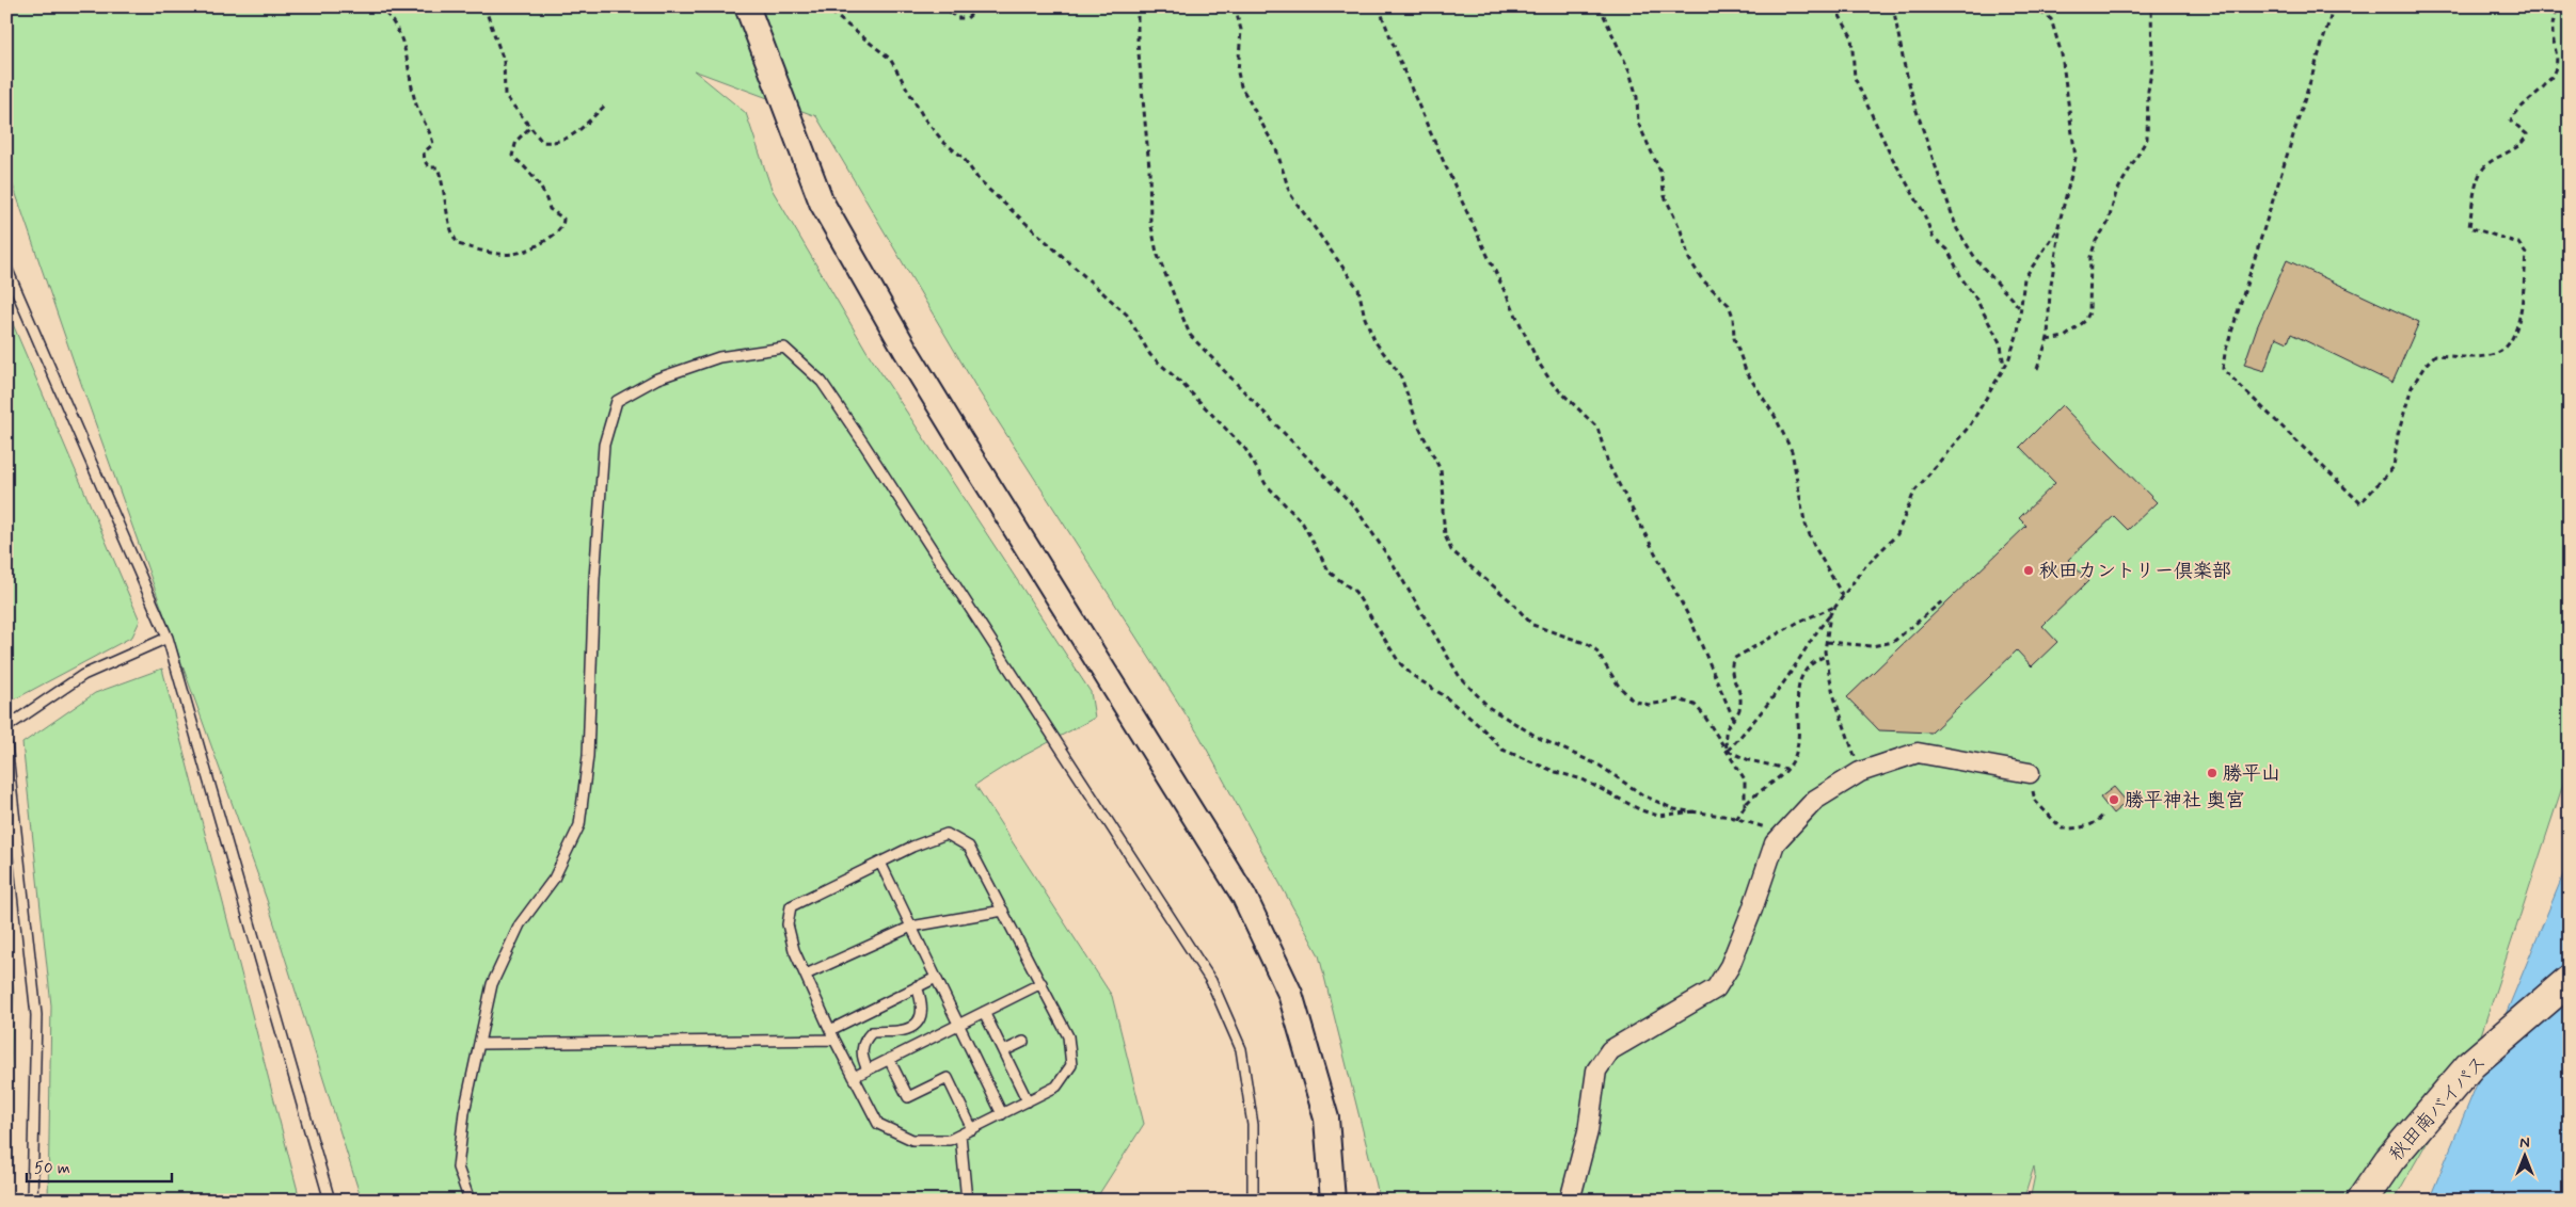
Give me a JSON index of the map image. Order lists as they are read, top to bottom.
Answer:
{
  "streets": {
    "highway": ["秋田南バイパス"]
  },
  "places": ["秋田カントリー倶楽部", "勝平山", "勝平神社 奥宮"],
  "scale_bar": "50 m",
  "north": "top"
}
